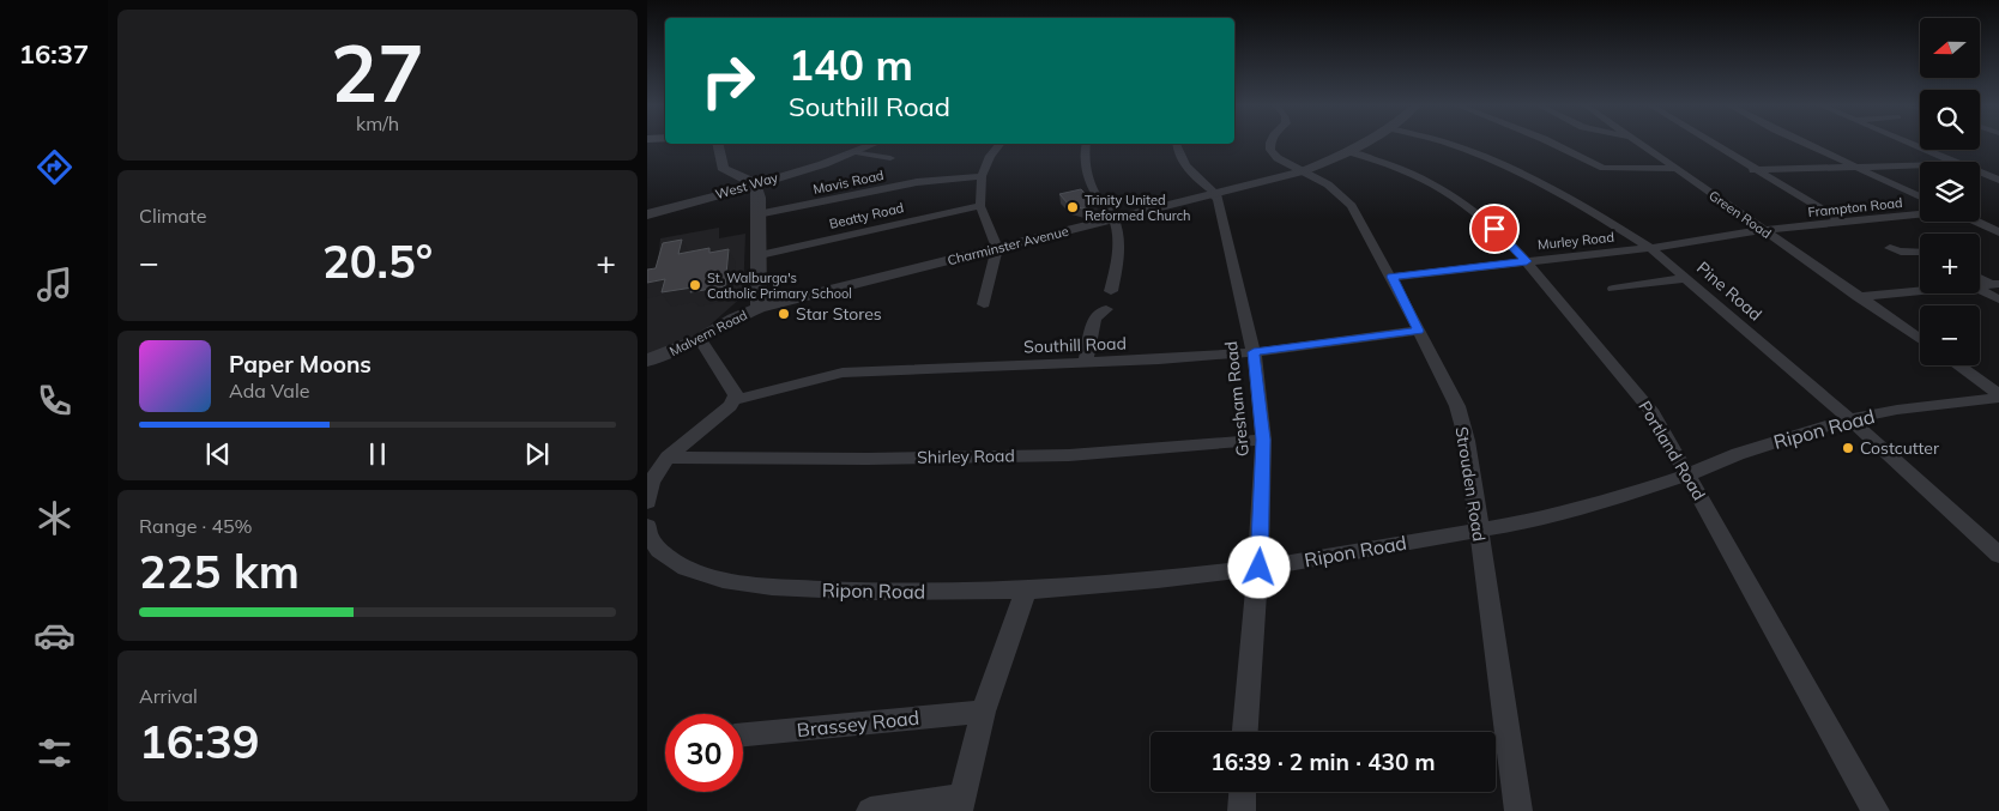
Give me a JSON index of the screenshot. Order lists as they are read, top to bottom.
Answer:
{
  "streets": {
    "street": [
      "Mavis Road",
      "West Way",
      "Frampton Road",
      "Green Road",
      "Beatty Road",
      "Murley Road",
      "Charminster Avenue",
      "Pine Road",
      "Malvern Road",
      "Southill Road",
      "Gresham Road",
      "Ripon Road",
      "Portland Road",
      "Shirley Road",
      "Strouden Road",
      "Brassey Road"
    ]
  },
  "crossings": [
    ["Mavis Road", "Malvern Road"],
    ["West Way", "Malvern Road"],
    ["Frampton Road", "Green Road"],
    ["Frampton Road", "Murley Road"],
    ["Green Road", "Murley Road"],
    ["Beatty Road", "Malvern Road"],
    ["Murley Road", "Pine Road"],
    ["Murley Road", "Portland Road"],
    ["Murley Road", "Strouden Road"],
    ["Charminster Avenue", "Malvern Road"],
    ["Charminster Avenue", "Gresham Road"],
    ["Charminster Avenue", "Portland Road"],
    ["Charminster Avenue", "Strouden Road"],
    ["Pine Road", "Ripon Road"],
    ["Southill Road", "Gresham Road"],
    ["Southill Road", "Strouden Road"],
    ["Gresham Road", "Ripon Road"],
    ["Gresham Road", "Shirley Road"],
    ["Ripon Road", "Portland Road"],
    ["Ripon Road", "Strouden Road"]
  ],
  "places": [
    "Trinity United Reformed Church",
    "St. Walburga's Catholic Primary School",
    "Star Stores",
    "Costcutter"
  ],
  "north": "left",
  "page": {
    "tabs": "16:37",
    "tile": [
      ["27", "km/h"],
      "Climate",
      ["Range · 45%", "225 km"],
      ["Arrival", "16:39"]
    ],
    "map_buttons": ["+", "−"],
    "turn": ["140 m", "Southill Road"],
    "heat": ["−", "20.5°", "+"],
    "song": ["Paper Moons", "Ada Vale"],
    "limit": "30",
    "trip": "16:39 · 2 min · 430 m"
  }
}
